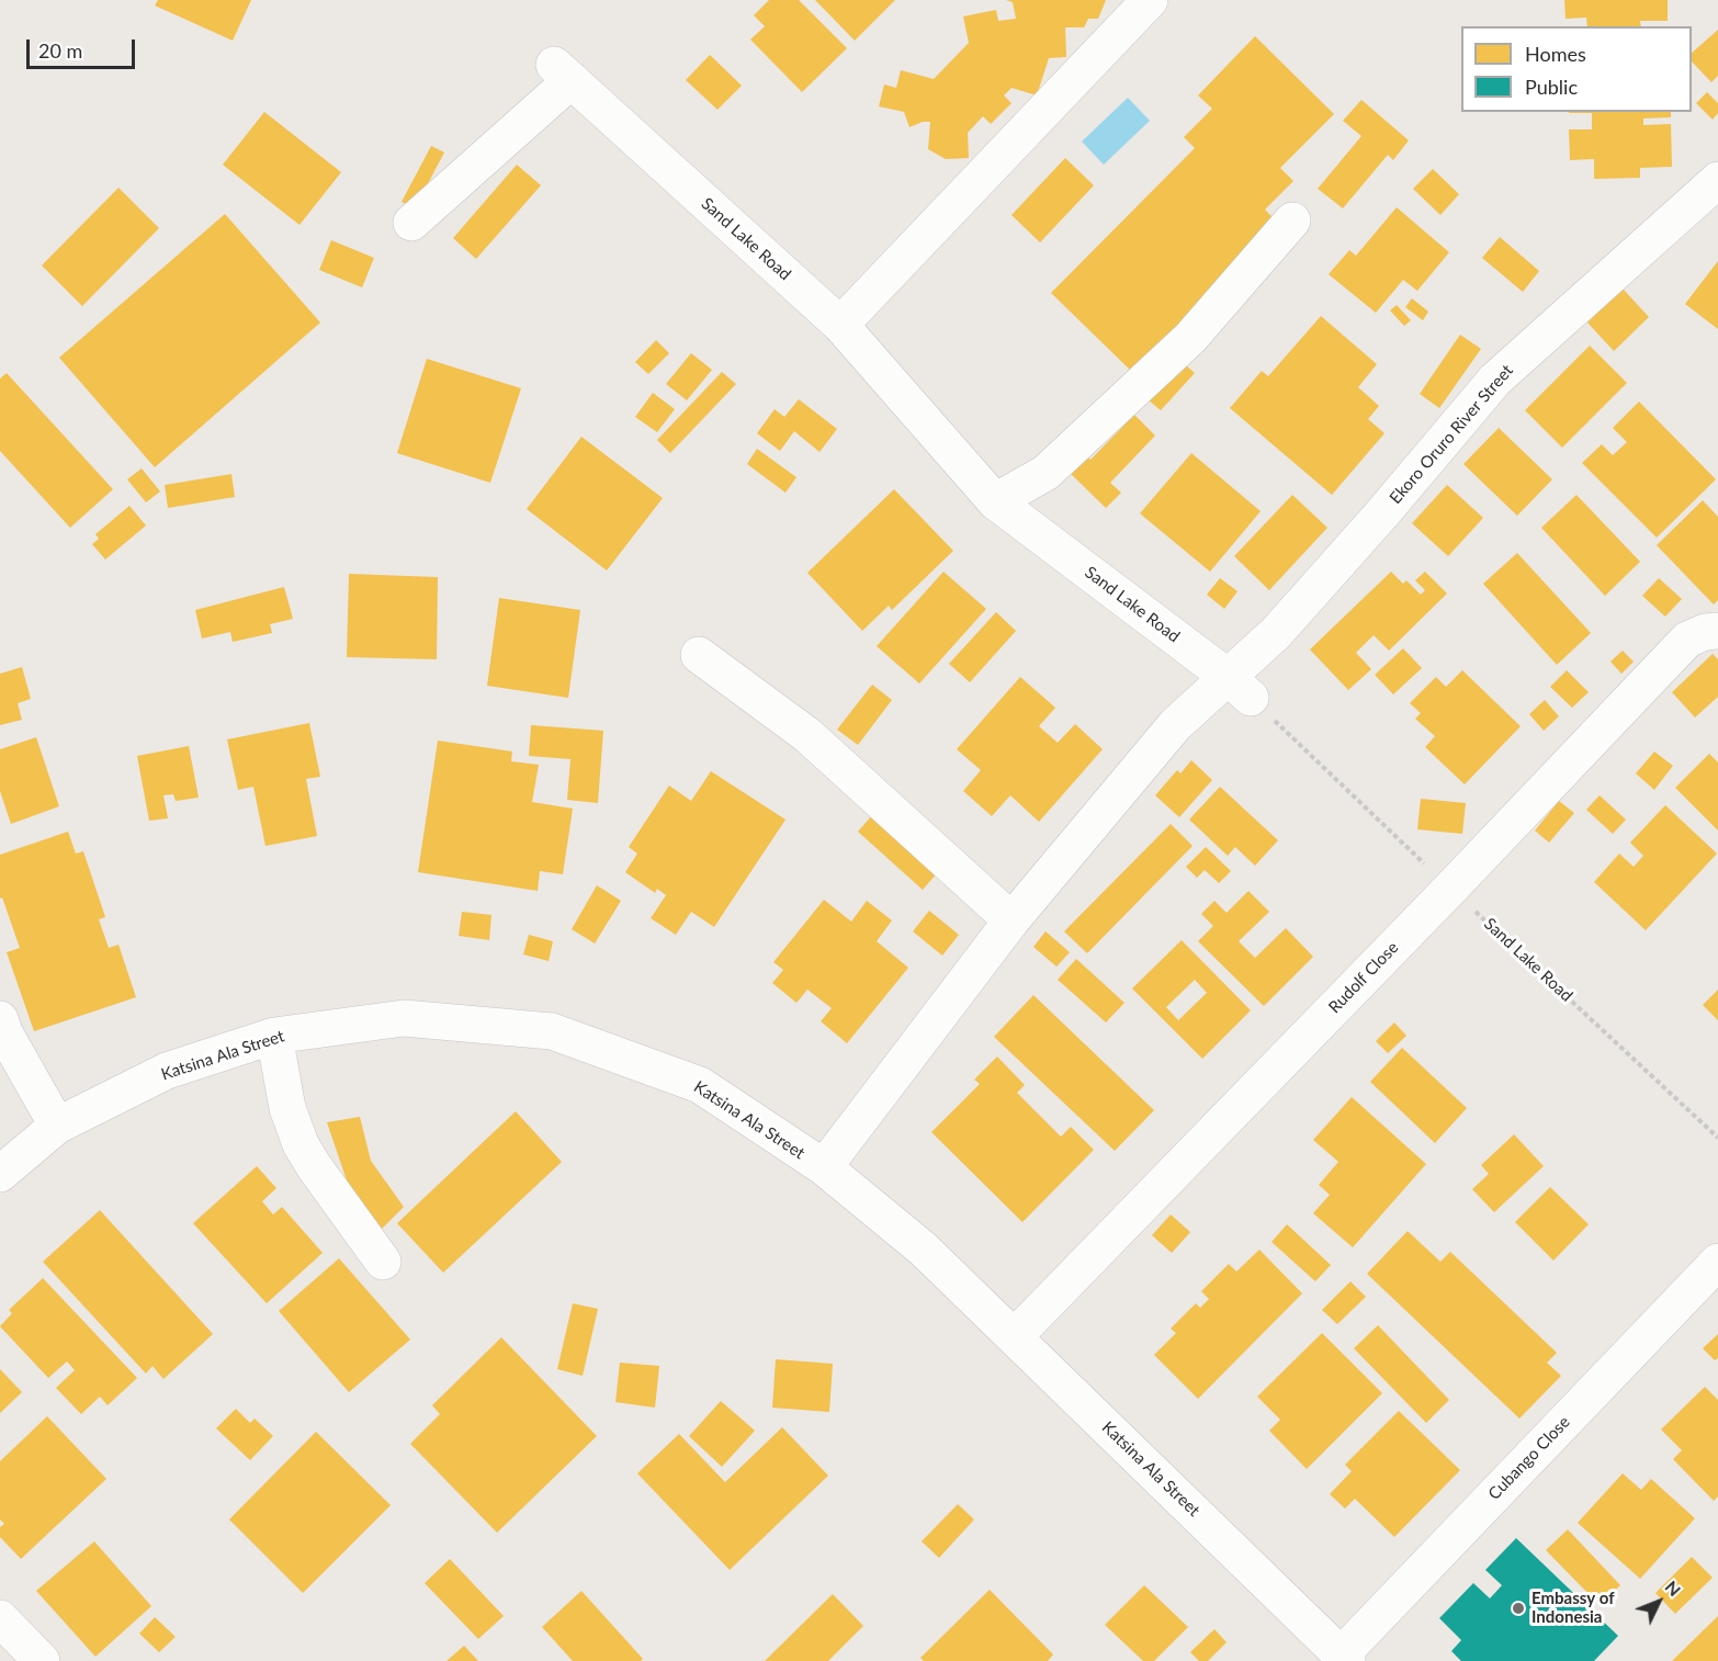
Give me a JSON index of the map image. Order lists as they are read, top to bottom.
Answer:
{
  "streets": {
    "street": [
      "Sand Lake Road",
      "Ekoro Oruro River Street",
      "Rudolf Close",
      "Katsina Ala Street",
      "Cubango Close"
    ]
  },
  "crossings": [
    ["Sand Lake Road", "Ekoro Oruro River Street"],
    ["Sand Lake Road", "Rudolf Close"],
    ["Ekoro Oruro River Street", "Katsina Ala Street"],
    ["Rudolf Close", "Katsina Ala Street"],
    ["Katsina Ala Street", "Cubango Close"]
  ],
  "places": ["Embassy of Indonesia"],
  "legend": ["Homes", "Public"],
  "scale_bar": "20 m",
  "north": "top right"
}
